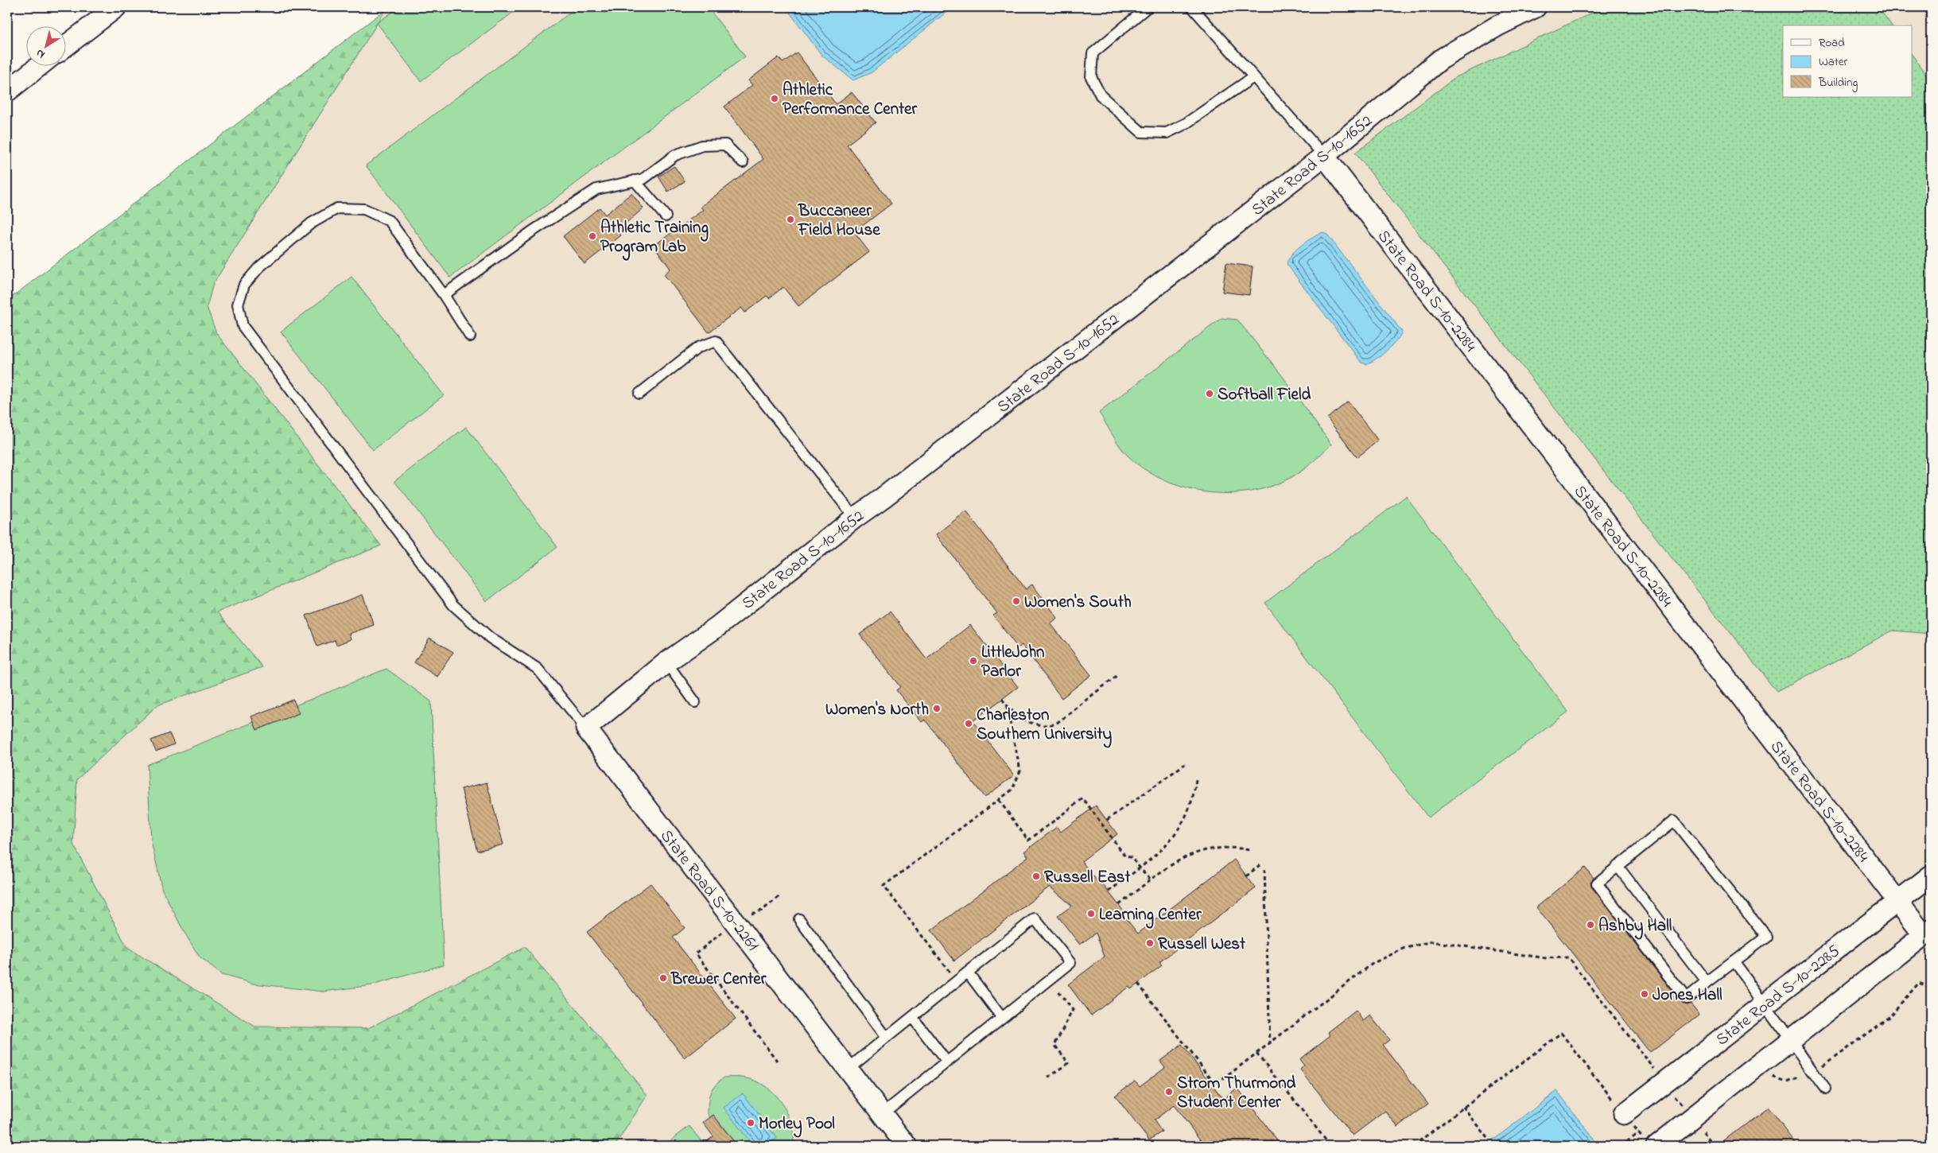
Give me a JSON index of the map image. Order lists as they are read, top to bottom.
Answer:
{
  "streets": {
    "street": [
      "State Road S-10-1652",
      "State Road S-10-2284",
      "State Road S-10-2261",
      "State Road S-10-2285"
    ]
  },
  "crossings": [
    ["State Road S-10-1652", "State Road S-10-2284"],
    ["State Road S-10-1652", "State Road S-10-2261"],
    ["State Road S-10-2284", "State Road S-10-2285"]
  ],
  "places": [
    "Athletic Performance Center",
    "Buccaneer Field House",
    "Athletic Training Program Lab",
    "Softball Field",
    "Women's South",
    "LittleJohn Parlor",
    "Women's North",
    "Charleston Southern University",
    "Russell East",
    "Learning Center",
    "Ashby Hall",
    "Russell West",
    "Brewer Center",
    "Jones Hall",
    "Strom Thurmond Student Center",
    "Morley Pool"
  ],
  "legend": ["Road", "Water", "Building"],
  "north": "bottom left"
}
